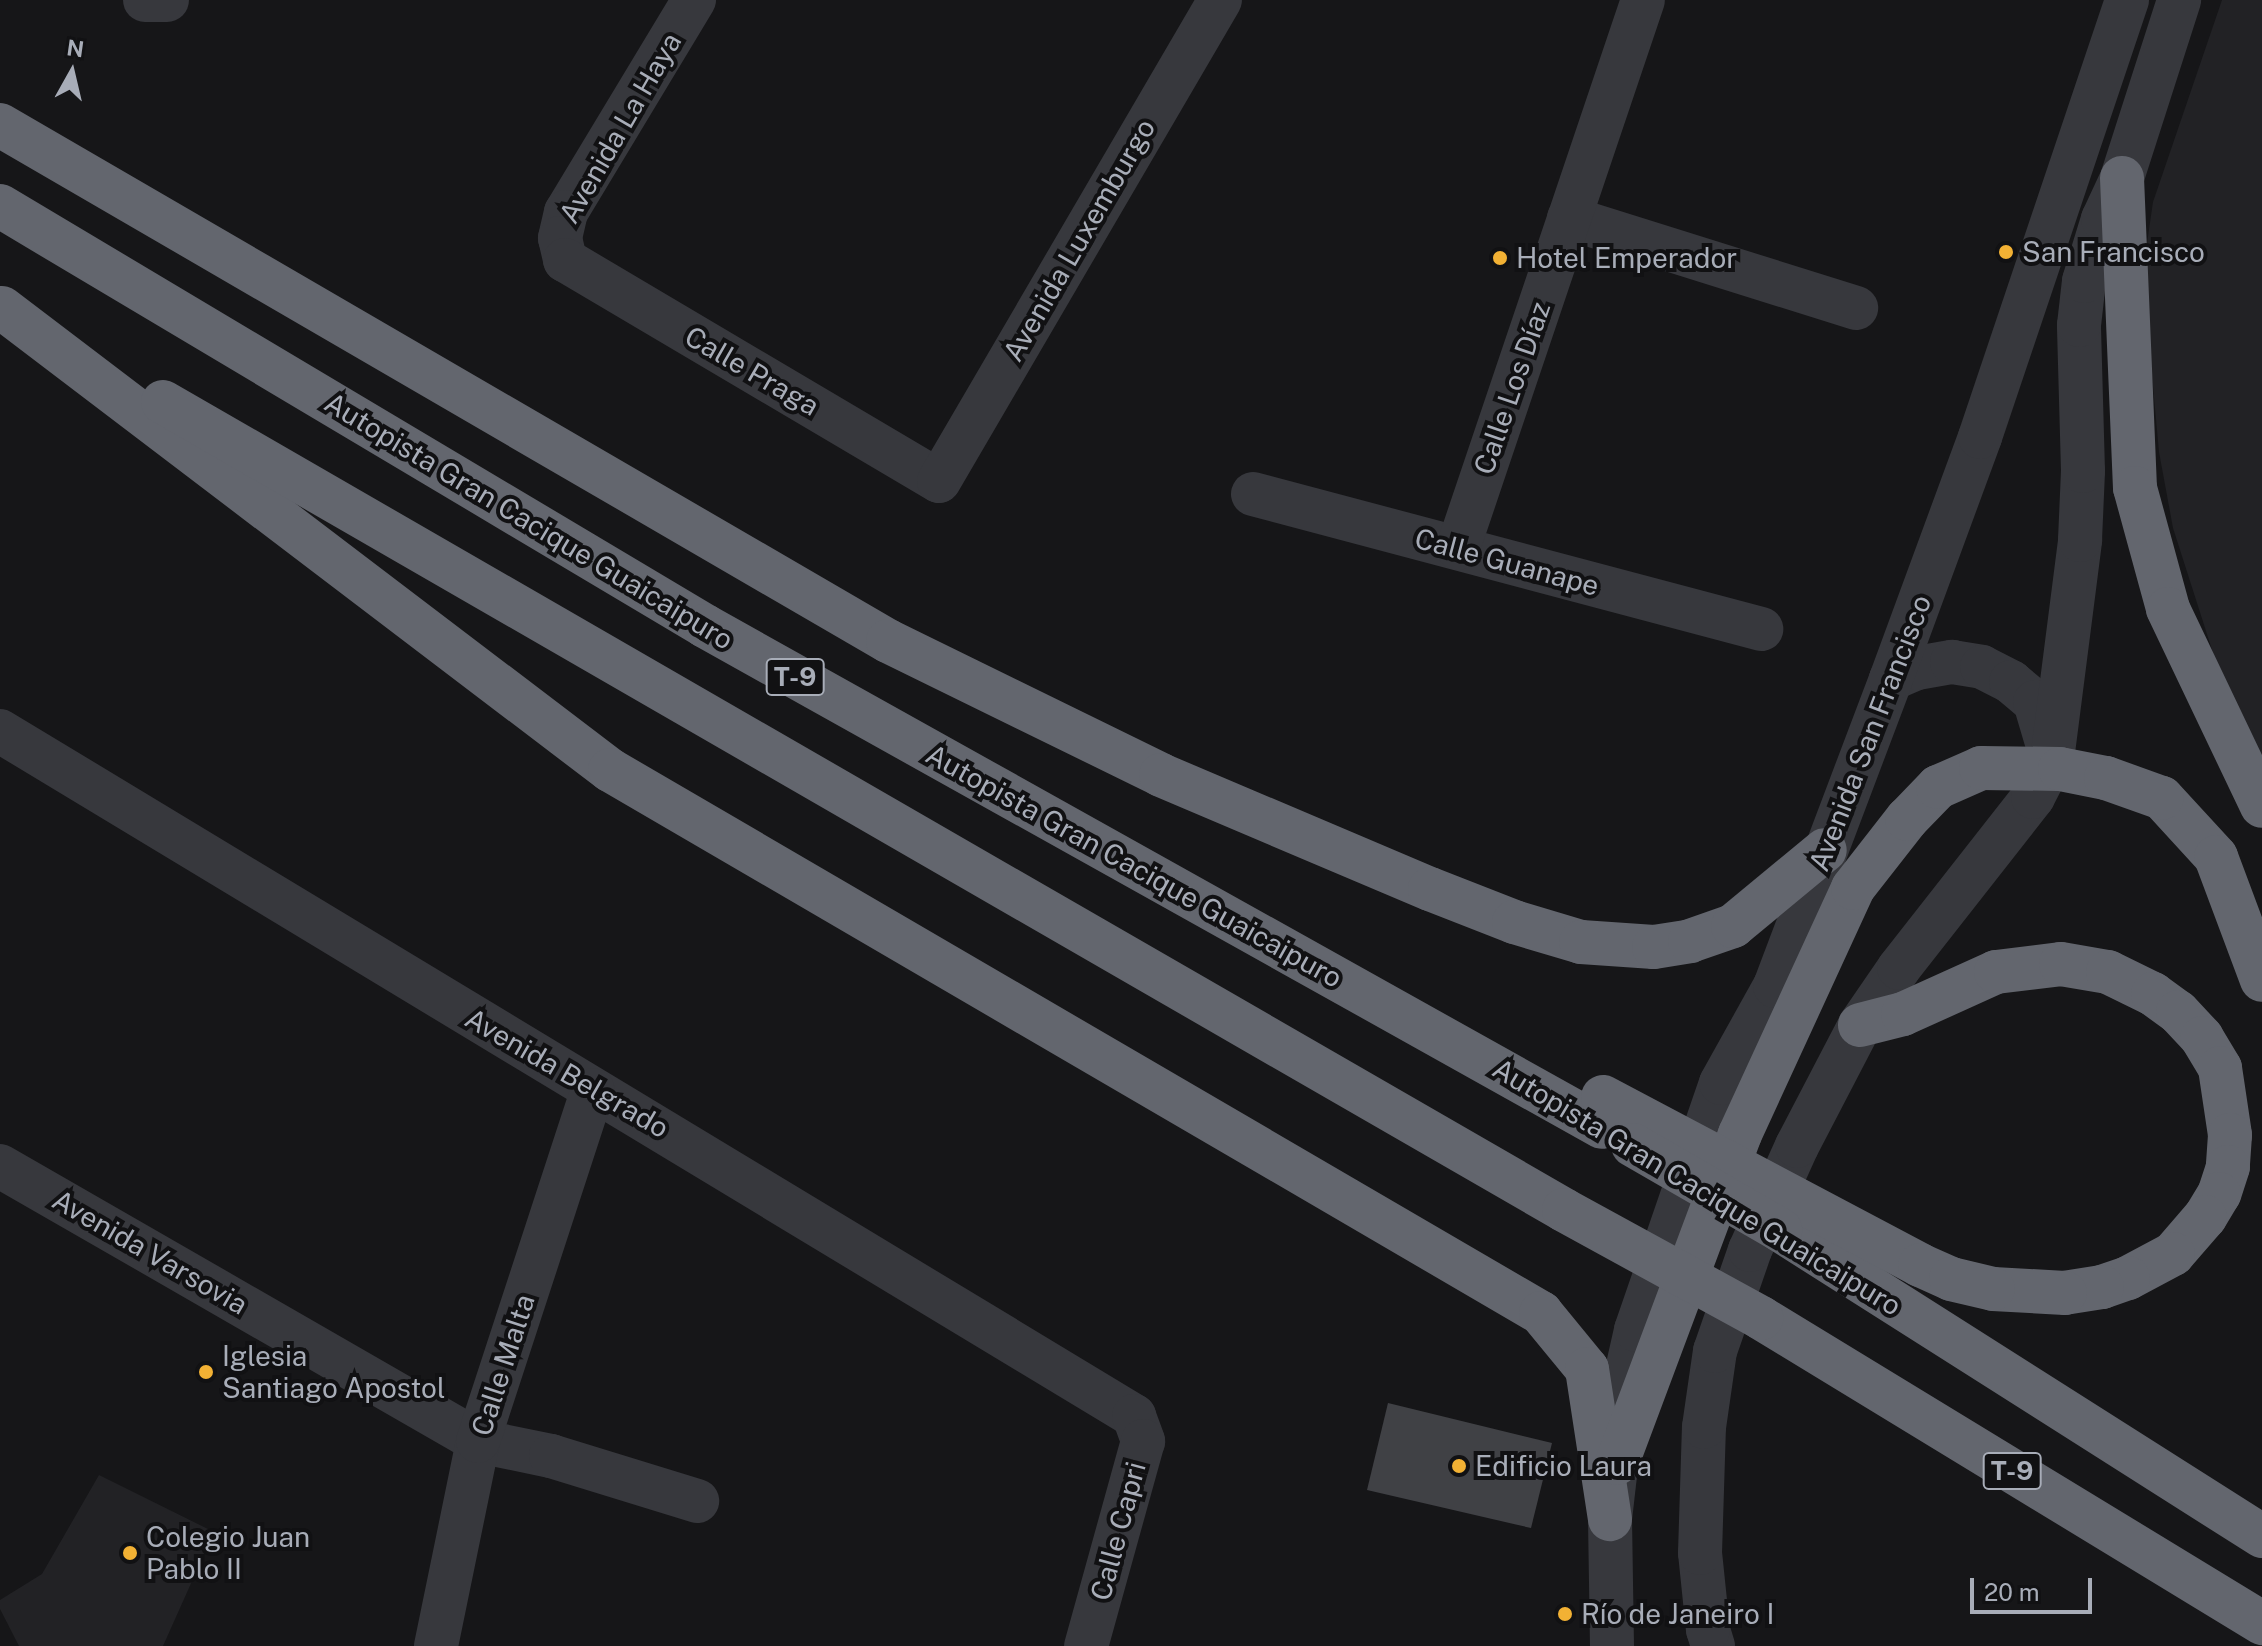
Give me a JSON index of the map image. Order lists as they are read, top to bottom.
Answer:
{
  "streets": {
    "highway": ["Autopista Gran Cacique Guaicaipuro", "T-9"],
    "street": [
      "Avenida La Haya",
      "Avenida Luxemburgo",
      "Calle Praga",
      "Calle Los Díaz",
      "Calle Guanape",
      "Avenida San Francisco",
      "Avenida Belgrado",
      "Avenida Varsovia",
      "Calle Malta",
      "Calle Capri"
    ]
  },
  "crossings": [
    ["Avenida La Haya", "Calle Praga"],
    ["Avenida Luxemburgo", "Calle Praga"],
    ["Calle Los Díaz", "Calle Guanape"],
    ["Avenida Belgrado", "Calle Malta"],
    ["Avenida Belgrado", "Calle Capri"],
    ["Avenida Varsovia", "Calle Malta"]
  ],
  "places": [
    "San Francisco",
    "Hotel Emperador",
    "Iglesia Santiago Apostol",
    "Edificio Laura",
    "Colegio Juan Pablo II",
    "Río de Janeiro I"
  ],
  "scale_bar": "20 m",
  "north": "top"
}
